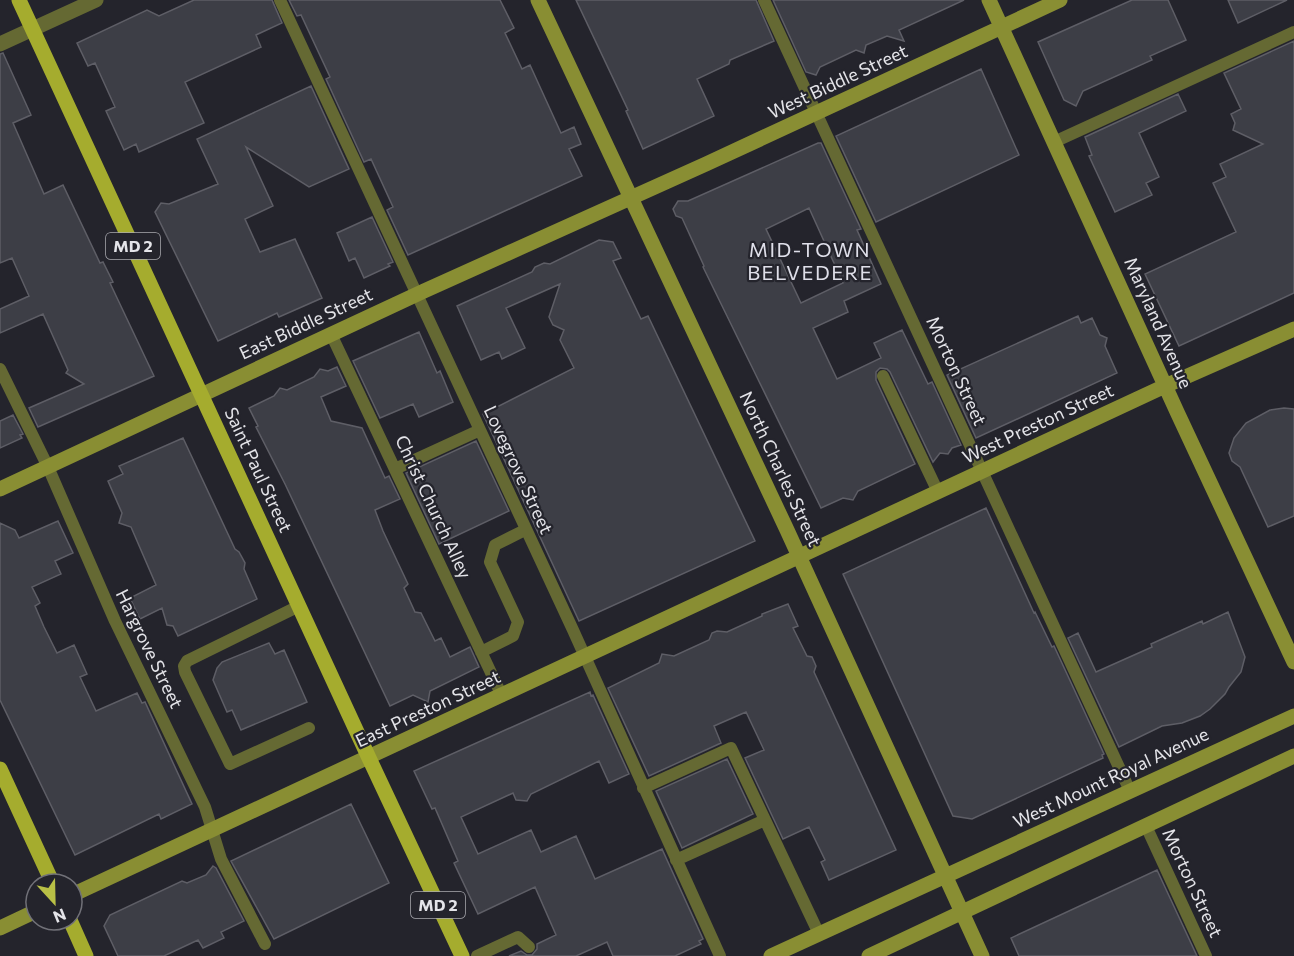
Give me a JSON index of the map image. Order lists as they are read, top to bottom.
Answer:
{
  "streets": {
    "main road": [
      "West Biddle Street",
      "MD 2",
      "Maryland Avenue",
      "East Biddle Street",
      "West Preston Street",
      "North Charles Street",
      "Saint Paul Street",
      "East Preston Street",
      "West Mount Royal Avenue"
    ],
    "lane": [
      "Morton Street",
      "Lovegrove Street",
      "Christ Church Alley",
      "Hargrove Street"
    ]
  },
  "crossings": [
    ["West Biddle Street", "Maryland Avenue"],
    ["West Biddle Street", "East Biddle Street"],
    ["West Biddle Street", "Morton Street"],
    ["West Biddle Street", "North Charles Street"],
    ["Maryland Avenue", "West Preston Street"],
    ["East Biddle Street", "North Charles Street"],
    ["East Biddle Street", "Saint Paul Street"],
    ["East Biddle Street", "Lovegrove Street"],
    ["East Biddle Street", "Christ Church Alley"],
    ["East Biddle Street", "Hargrove Street"],
    ["Morton Street", "West Preston Street"],
    ["Morton Street", "West Mount Royal Avenue"],
    ["West Preston Street", "North Charles Street"],
    ["West Preston Street", "East Preston Street"],
    ["North Charles Street", "East Preston Street"],
    ["North Charles Street", "West Mount Royal Avenue"],
    ["Saint Paul Street", "East Preston Street"],
    ["Lovegrove Street", "East Preston Street"],
    ["Christ Church Alley", "East Preston Street"],
    ["Hargrove Street", "East Preston Street"]
  ],
  "districts": ["MID-TOWN BELVEDERE"],
  "north": "bottom"
}
